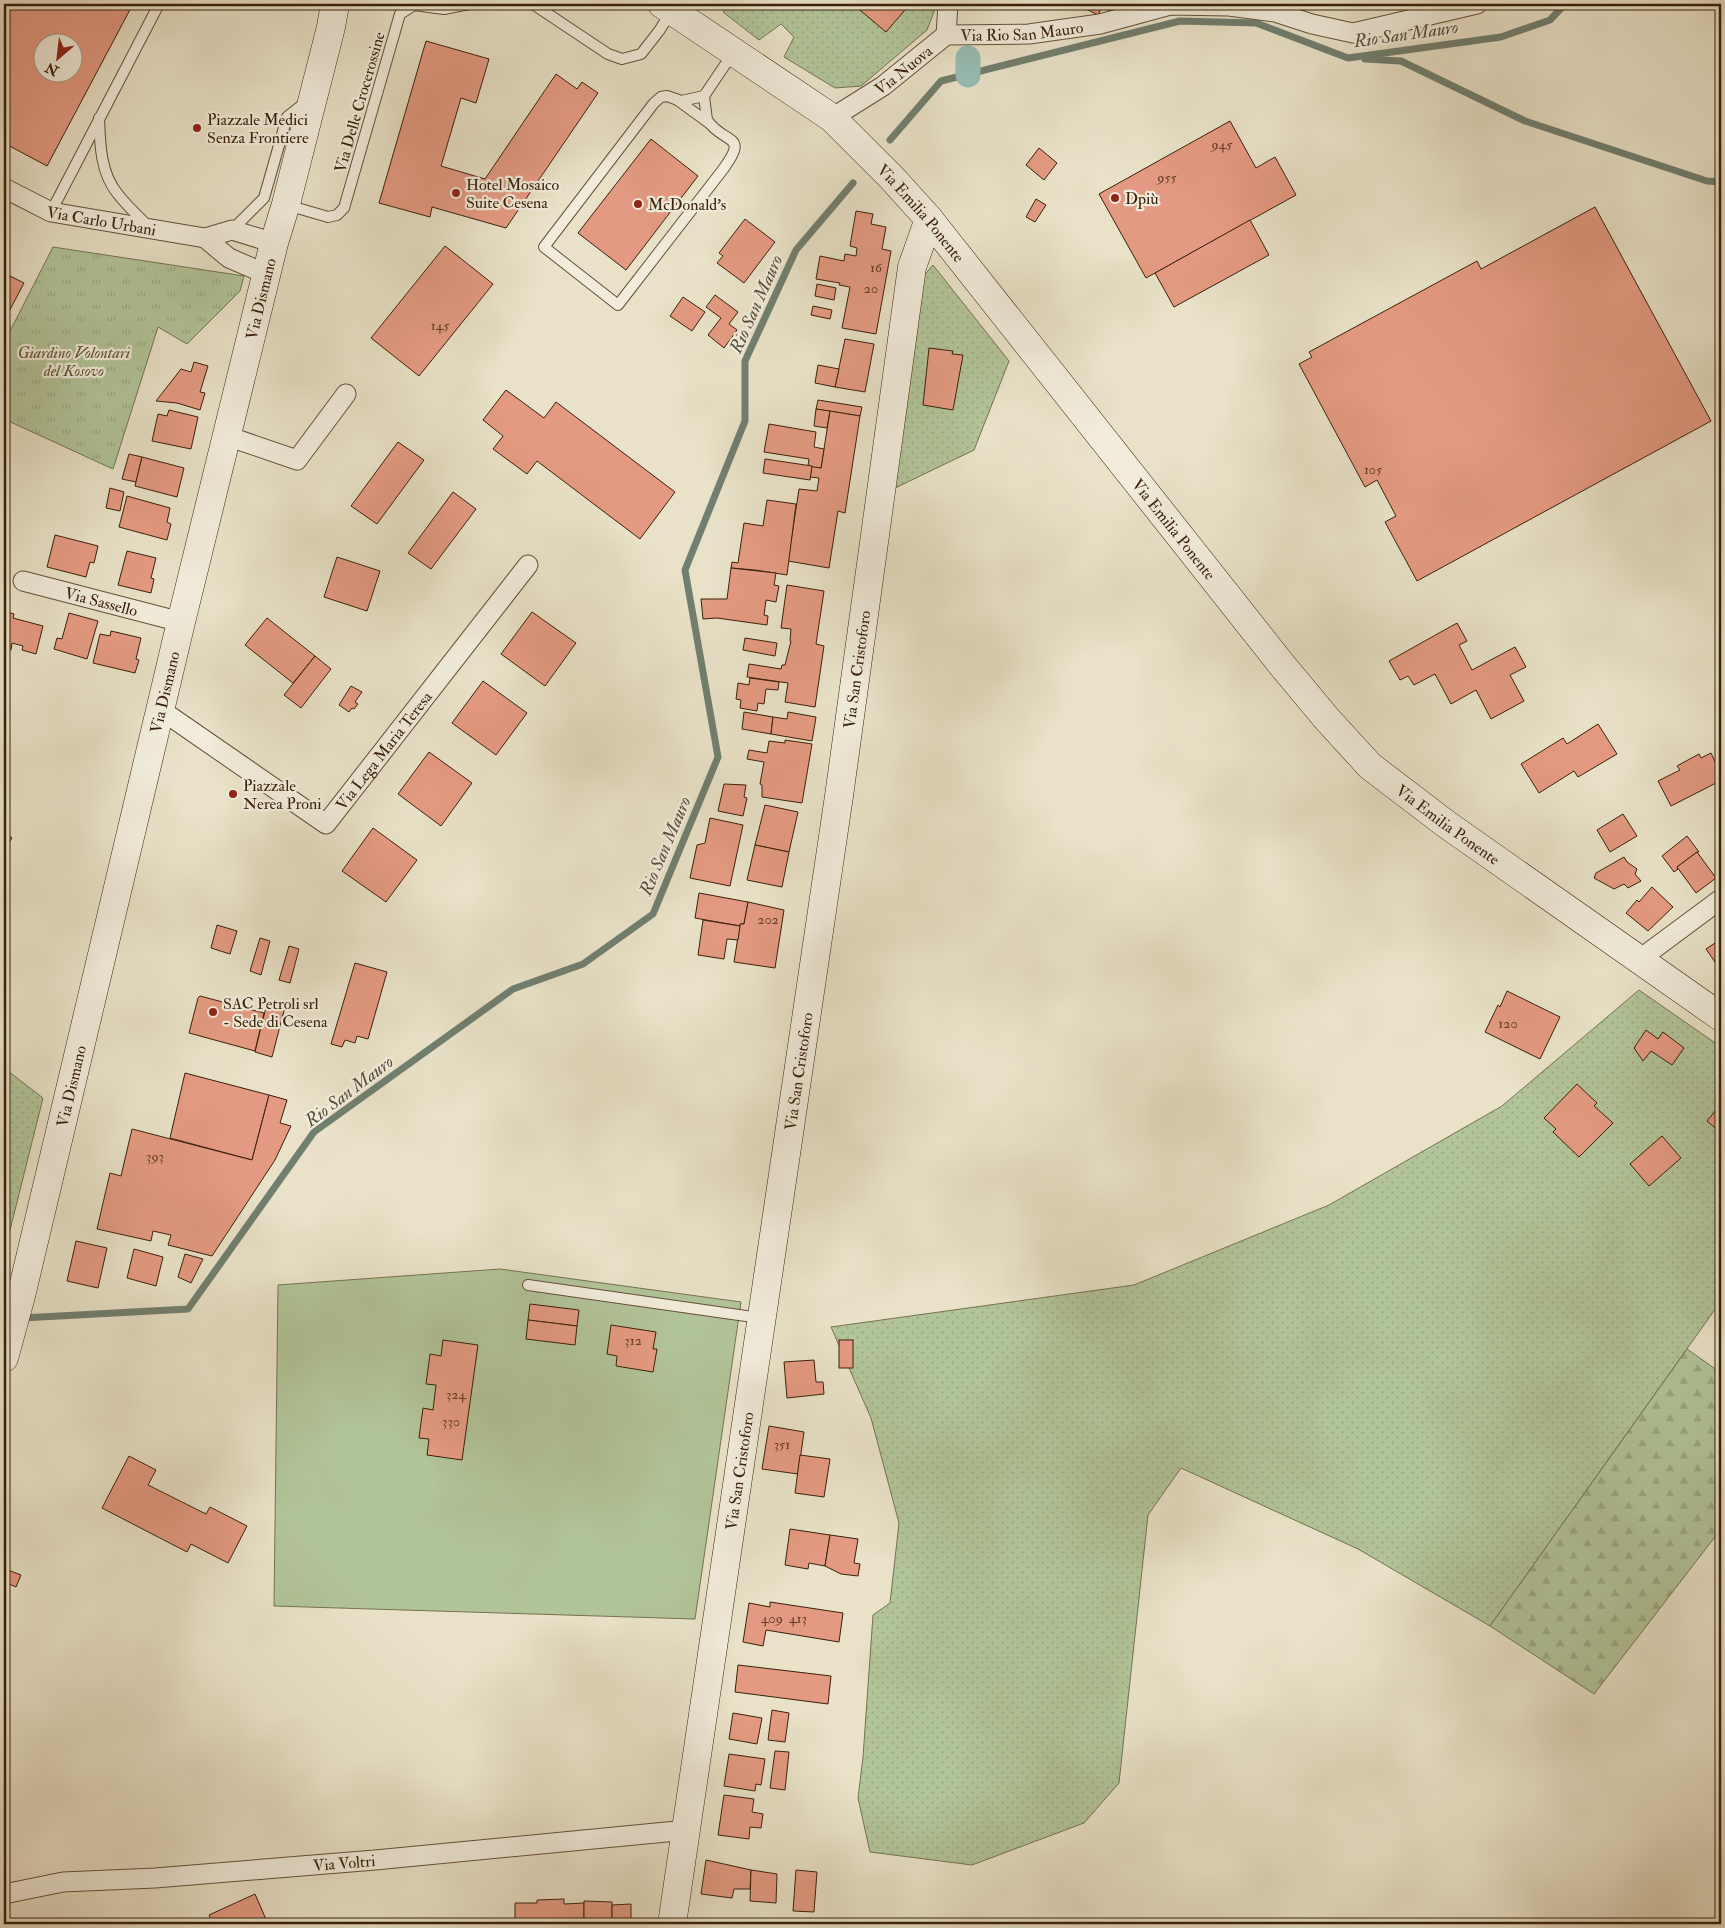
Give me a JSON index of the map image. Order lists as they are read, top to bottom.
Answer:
{
  "streets": {
    "main road": ["Via Emilia Ponente", "Via Dismano", "Via San Cristoforo"],
    "street": [
      "Via Rio San Mauro",
      "Via Nuova",
      "Via Carlo Urbani",
      "Via Sassello",
      "Via Lega Maria Teresa",
      "Via Voltri"
    ],
    "lane": ["Via Delle Crocerossine"]
  },
  "crossings": [
    ["Via Rio San Mauro", "Via Nuova"],
    ["Via Nuova", "Via Emilia Ponente"],
    ["Via Delle Crocerossine", "Via Dismano"],
    ["Via Emilia Ponente", "Via San Cristoforo"],
    ["Via Carlo Urbani", "Via Dismano"],
    ["Via Dismano", "Via Sassello"],
    ["Via Dismano", "Via Lega Maria Teresa"],
    ["Via San Cristoforo", "Via Voltri"]
  ],
  "water": ["Rio San Mauro"],
  "parks": ["Giardino Volontari del Kosovo"],
  "places": [
    "Piazzale Medici Senza Frontiere",
    "Hotel Mosaico Suite Cesena",
    "Dpiù",
    "McDonald's",
    "Piazzale Nerea Proni",
    "SAC Petroli srl - Sede di Cesena"
  ],
  "house_numbers": [
    "945",
    "955",
    "16",
    "20",
    "145",
    "105",
    "202",
    "120",
    "393",
    "312",
    "324",
    "330",
    "351",
    "409",
    "413"
  ],
  "north": "bottom left"
}
